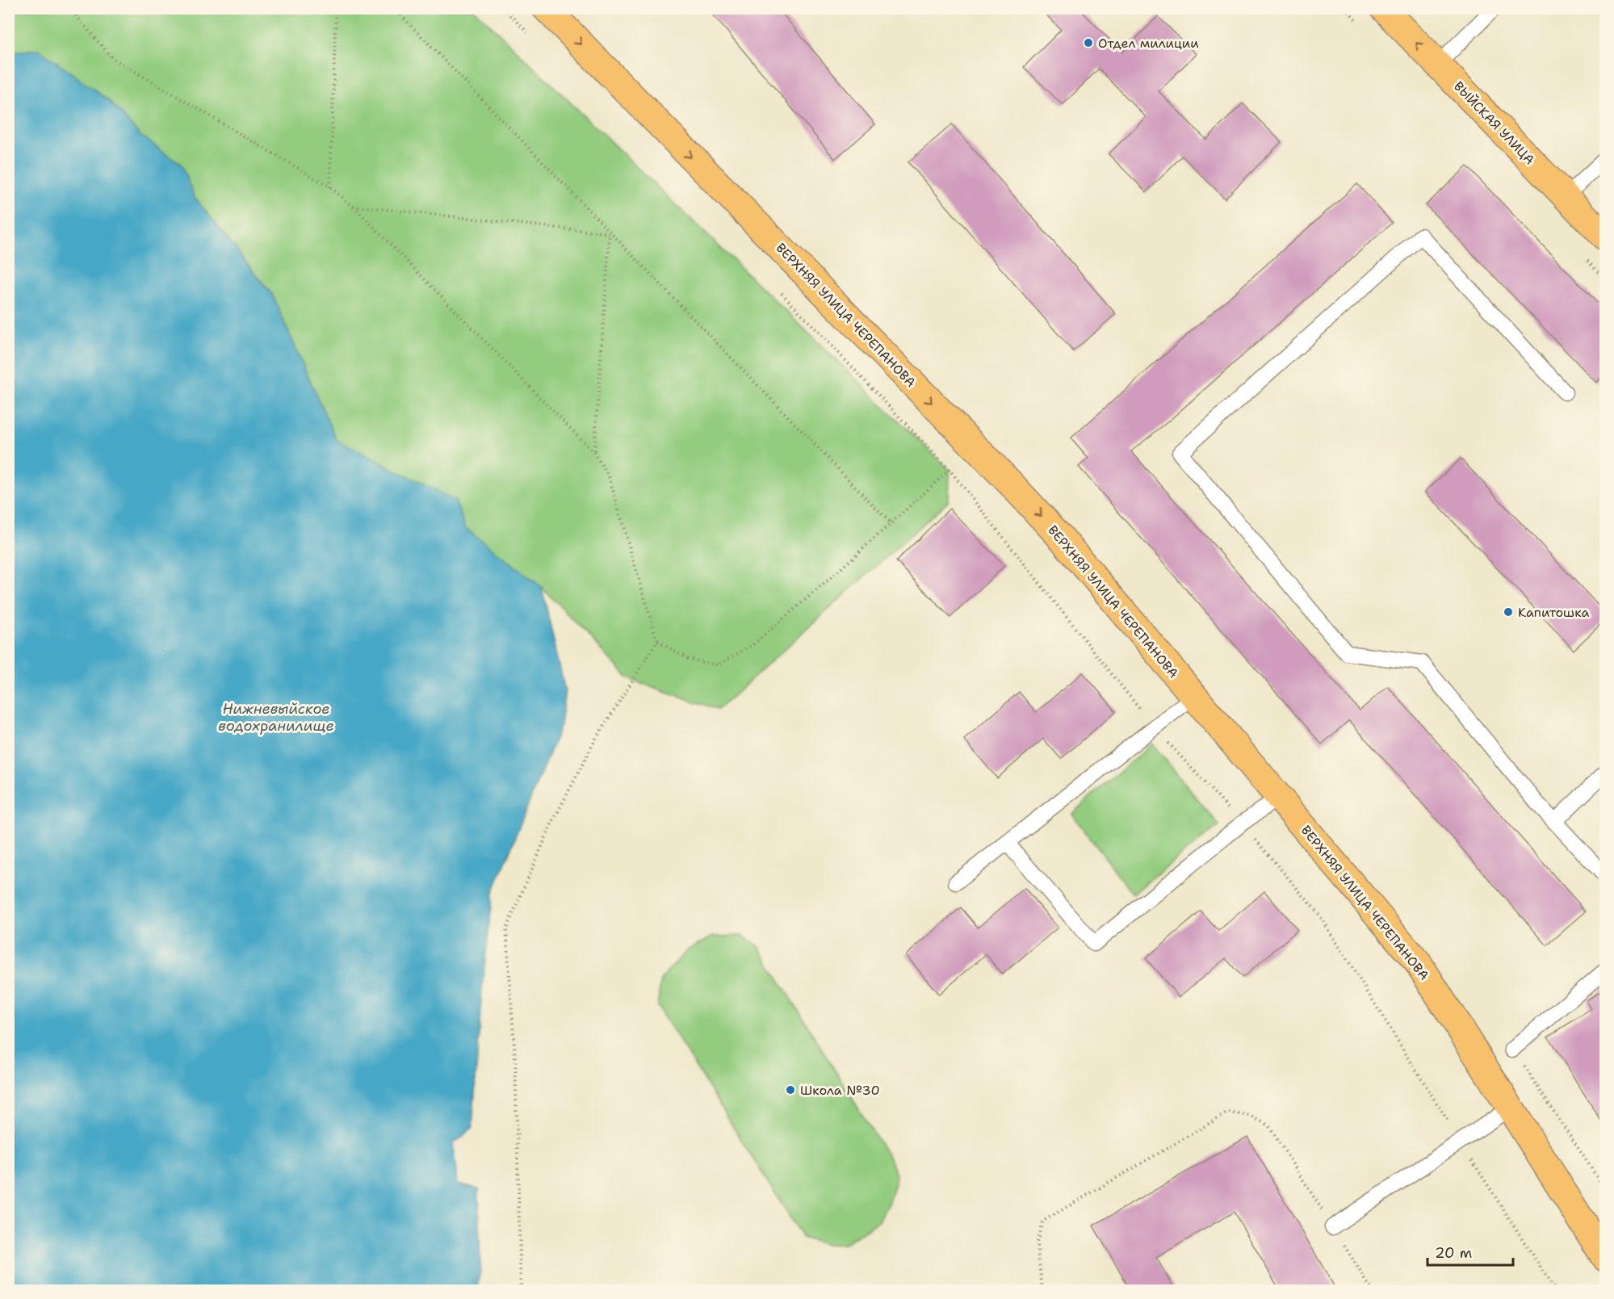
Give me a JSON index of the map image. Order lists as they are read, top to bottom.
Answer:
{
  "streets": {
    "main road": ["ВЫЙСКАЯ УЛИЦА", "ВЕРХНЯЯ УЛИЦА ЧЕРЕПАНОВА"]
  },
  "one_way": ["ВЕРХНЯЯ УЛИЦА ЧЕРЕПАНОВА"],
  "water": ["Нижневыйское водохранилище"],
  "places": ["Отдел милиции", "Капитошка", "Школа №30"],
  "scale_bar": "20 m"
}
